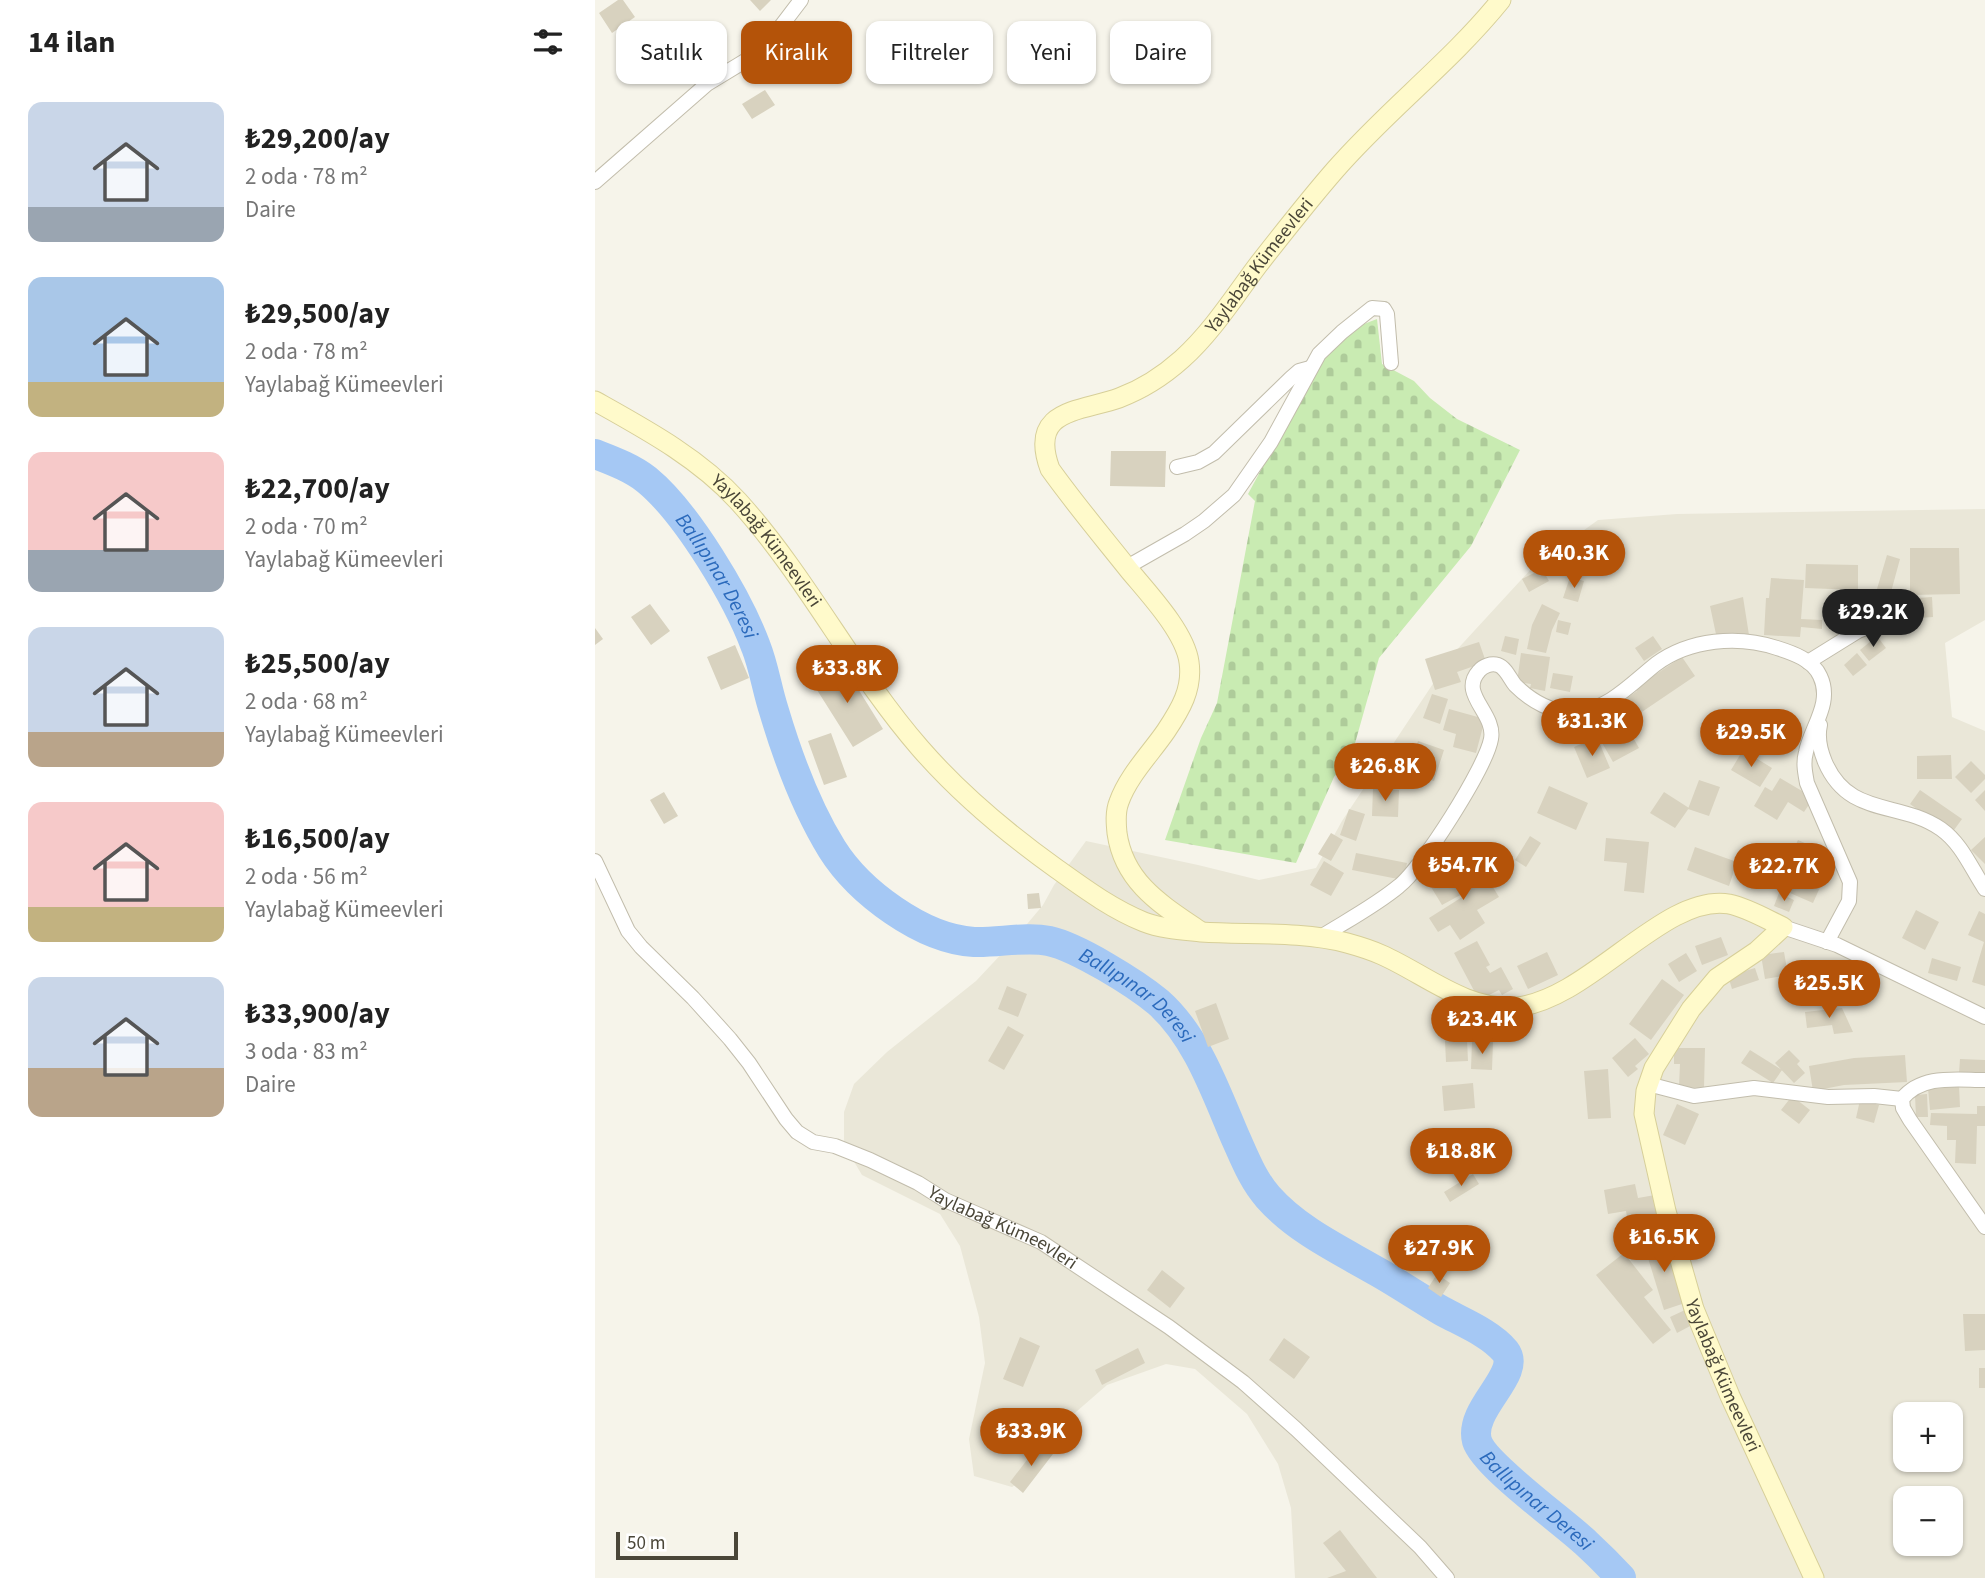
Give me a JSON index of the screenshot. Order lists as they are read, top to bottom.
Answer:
{
  "streets": {
    "street": ["Yaylabağ Kümeevleri"]
  },
  "water": ["Ballıpınar Deresi"],
  "scale_bar": "50 m",
  "page": {
    "heading": "14 ilan",
    "chip": [
      "Satılık",
      "Kiralık",
      "Filtreler",
      "Yeni",
      "Daire"
    ],
    "list": [
      {
        "name": "₺29,200/ay",
        "note": "2 oda · 78 m² · Daire"
      },
      {
        "name": "₺29,500/ay",
        "note": "2 oda · 78 m² · Yaylabağ Kümeevleri"
      },
      {
        "name": "₺22,700/ay",
        "note": "2 oda · 70 m² · Yaylabağ Kümeevleri"
      },
      {
        "name": "₺25,500/ay",
        "note": "2 oda · 68 m² · Yaylabağ Kümeevleri"
      },
      {
        "name": "₺16,500/ay",
        "note": "2 oda · 56 m² · Yaylabağ Kümeevleri"
      },
      {
        "name": "₺33,900/ay",
        "note": "3 oda · 83 m² · Daire"
      }
    ],
    "price": [
      "₺40.3K",
      "₺29.2K",
      "₺33.8K",
      "₺31.3K",
      "₺29.5K",
      "₺26.8K",
      "₺54.7K",
      "₺22.7K",
      "₺25.5K",
      "₺23.4K",
      "₺18.8K",
      "₺16.5K",
      "₺27.9K",
      "₺33.9K"
    ],
    "map_buttons": ["+", "−"],
    "scale": "50 m"
  }
}
